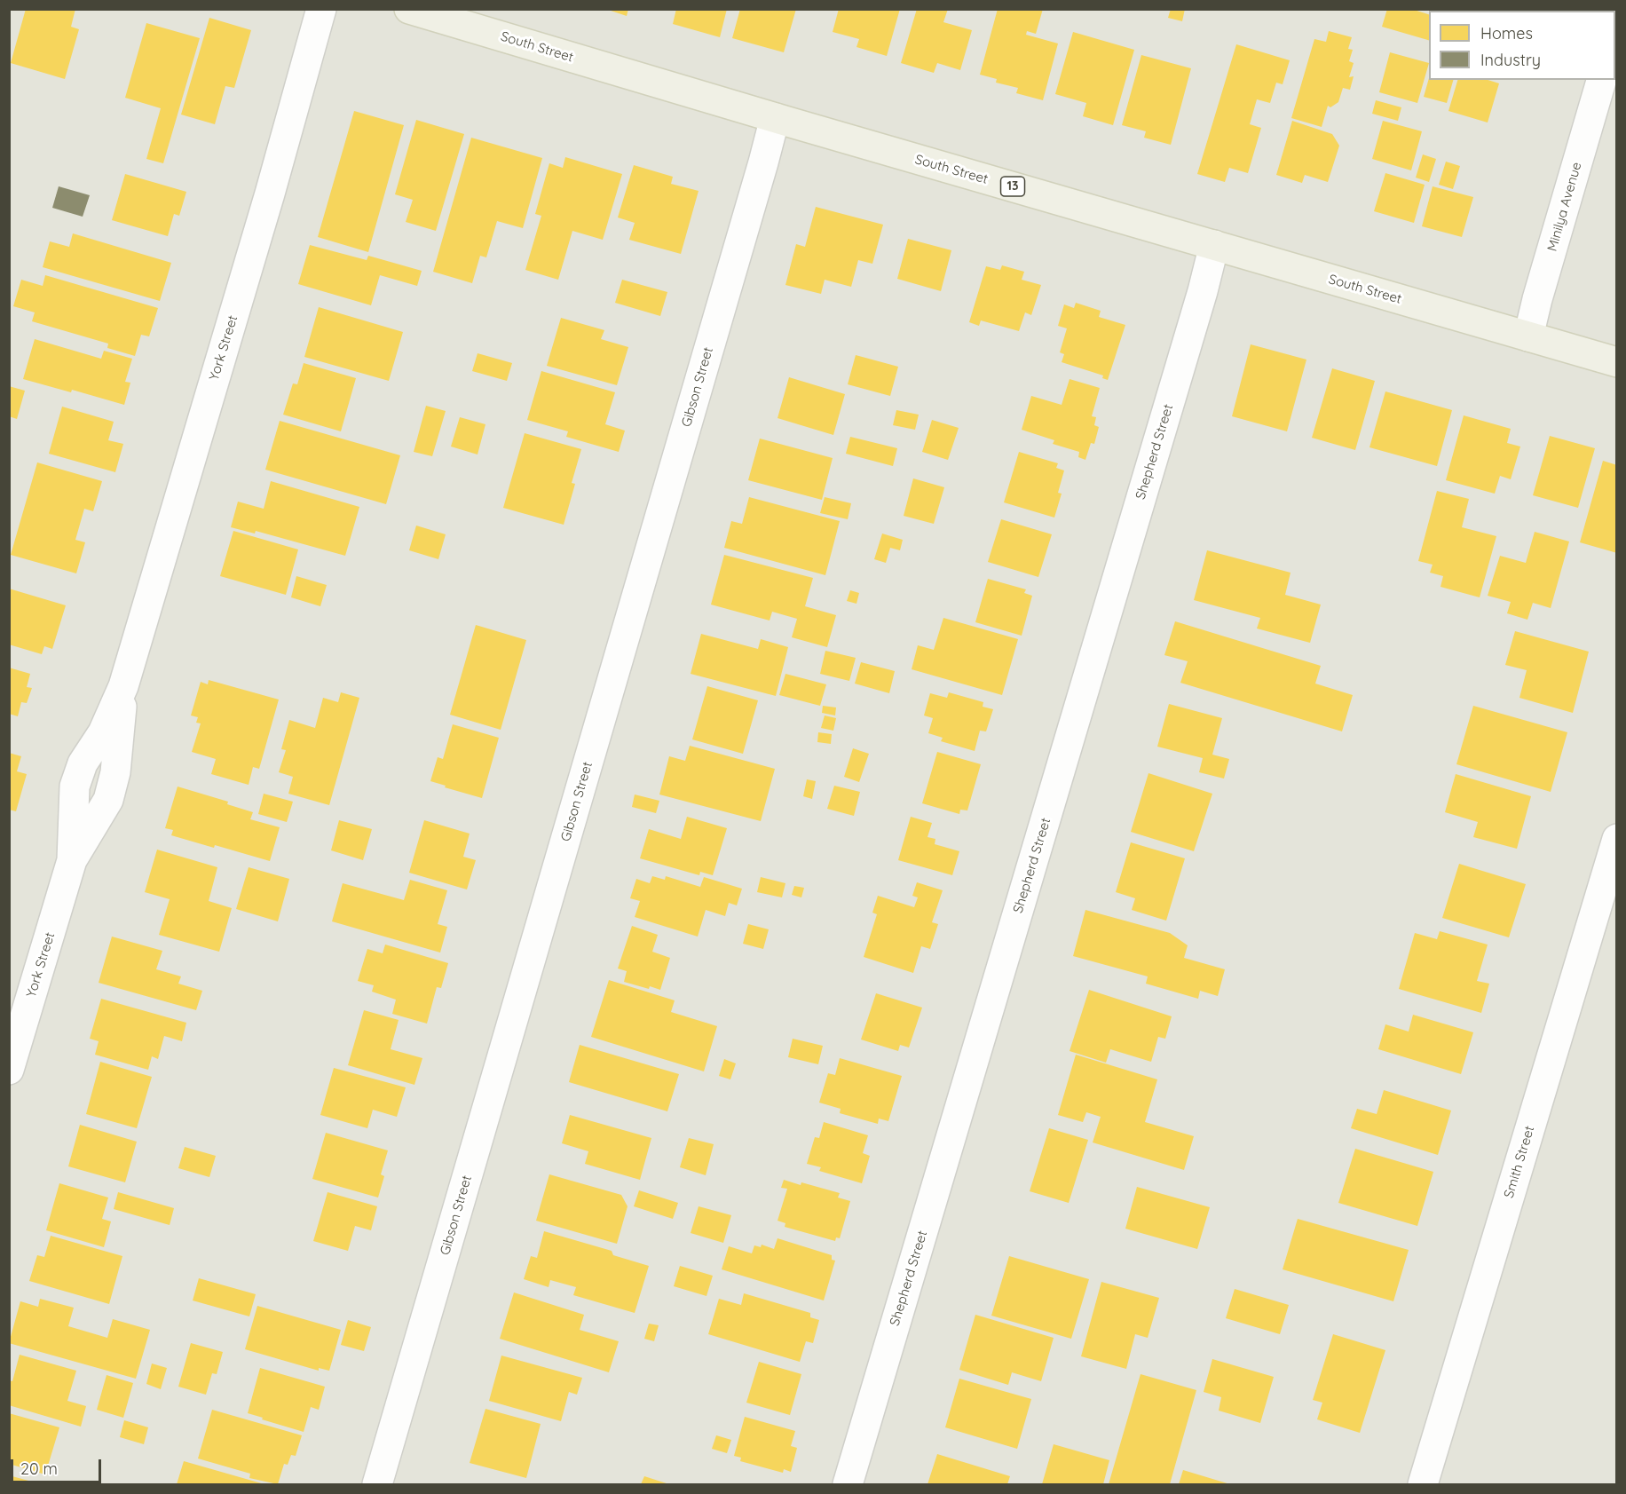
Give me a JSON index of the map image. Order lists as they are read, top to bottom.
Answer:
{
  "streets": {
    "main road": ["South Street", "13"],
    "street": [
      "Minilya Avenue",
      "York Street",
      "Gibson Street",
      "Shepherd Street",
      "Smith Street"
    ]
  },
  "crossings": [
    ["South Street", "Minilya Avenue"],
    ["South Street", "Gibson Street"],
    ["South Street", "Shepherd Street"]
  ],
  "legend": ["Homes", "Industry"],
  "scale_bar": "20 m"
}
